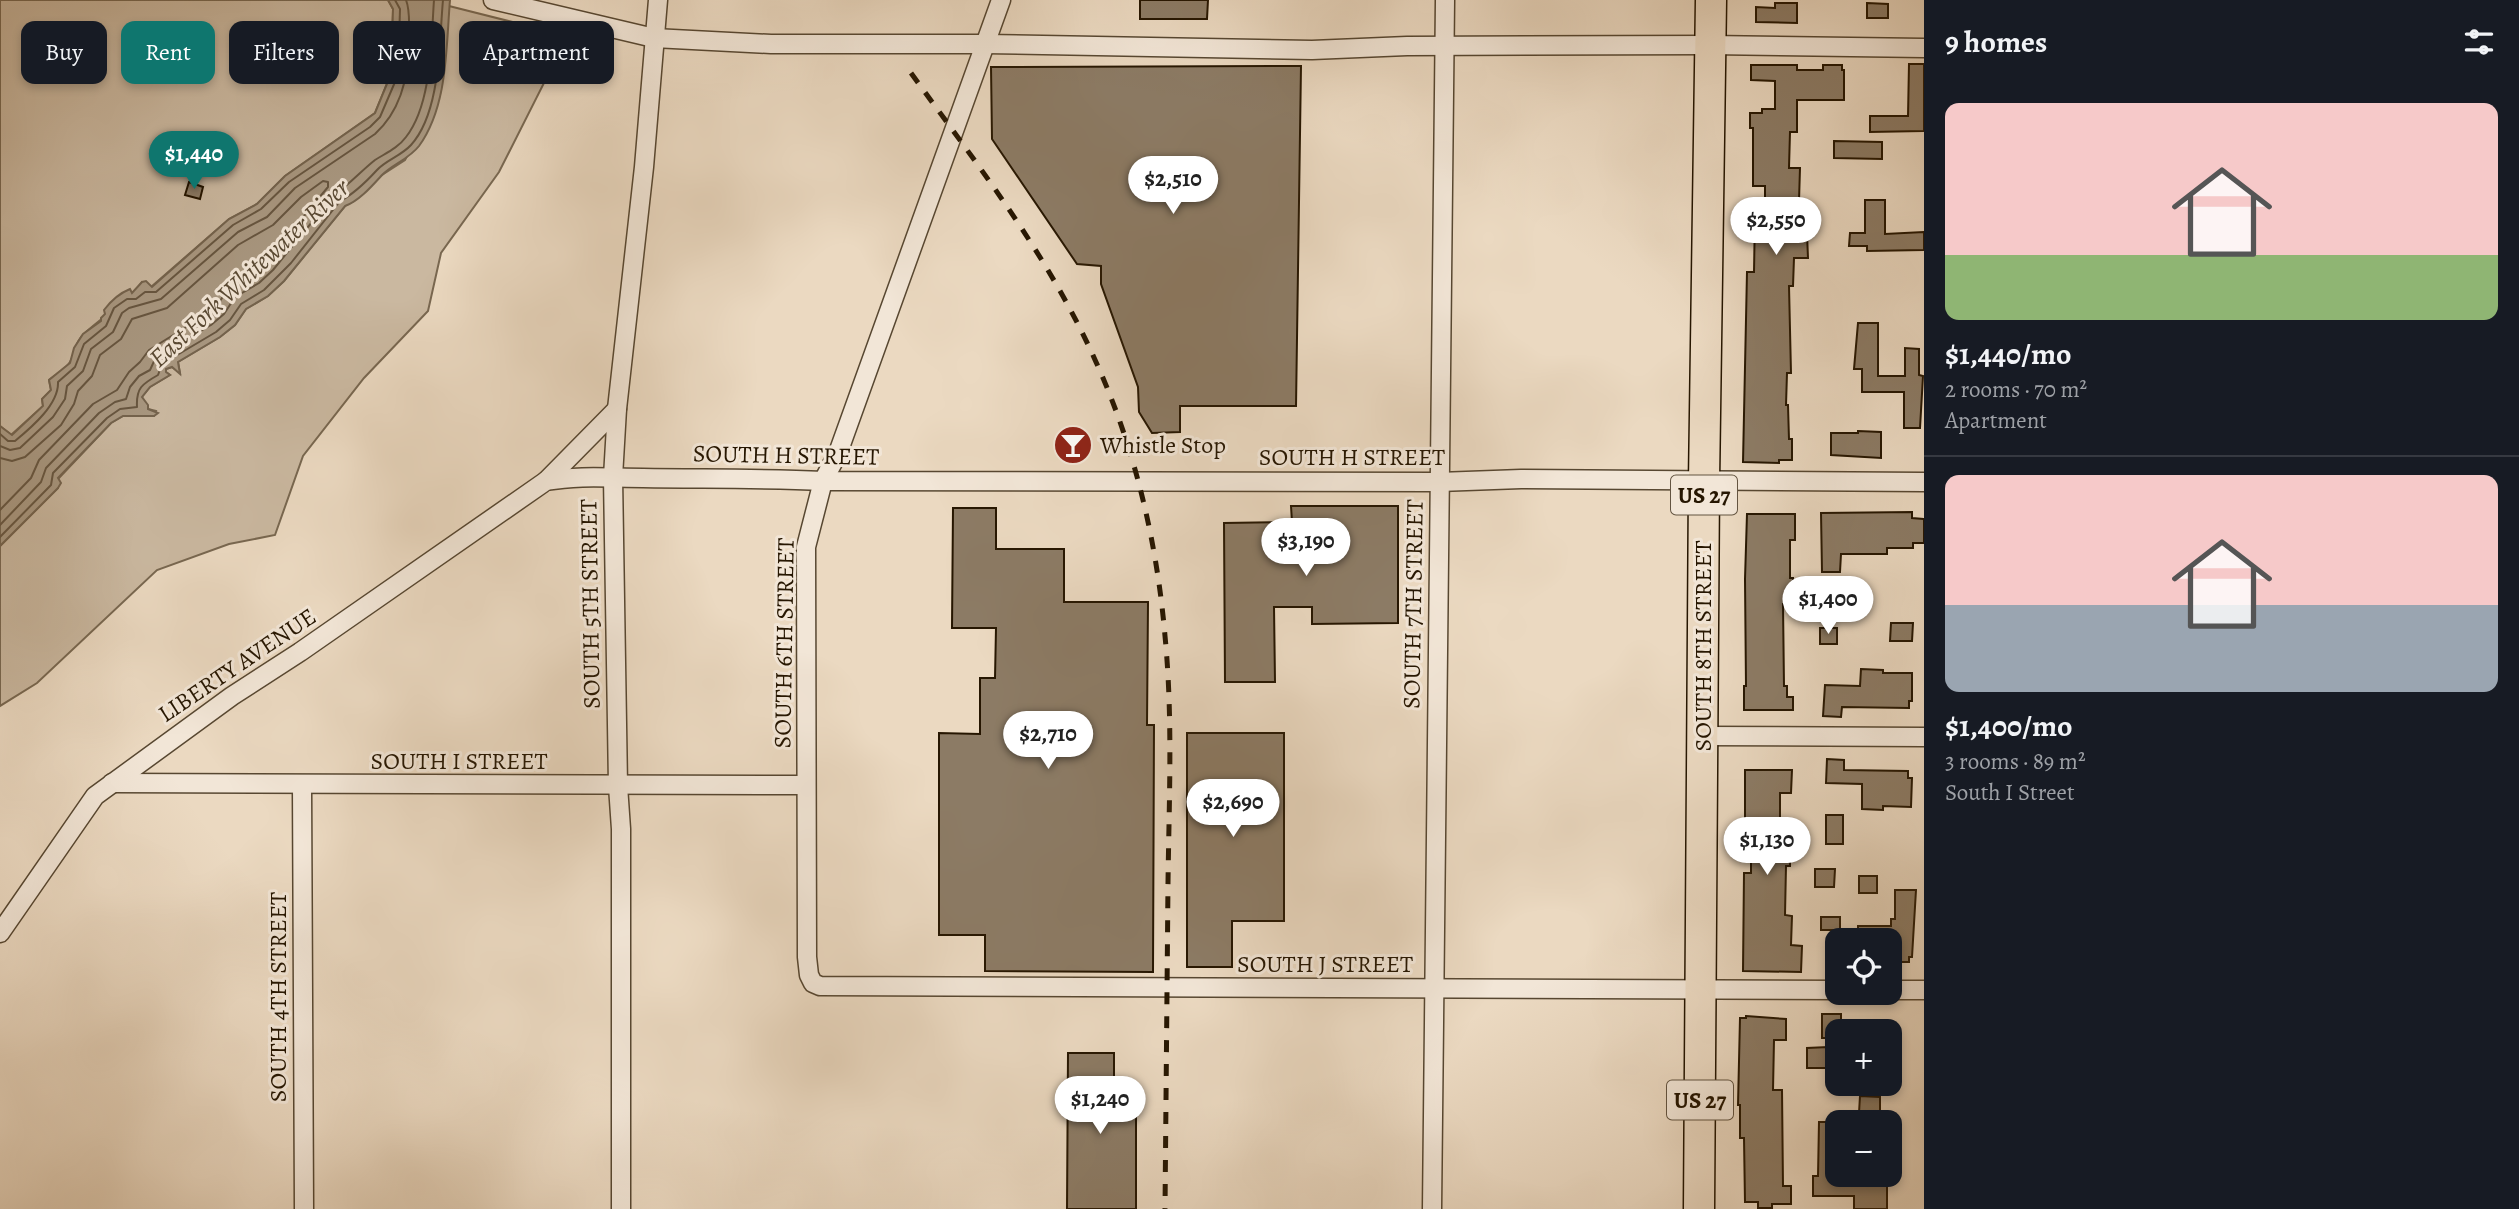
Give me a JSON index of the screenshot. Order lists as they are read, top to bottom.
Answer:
{
  "streets": {
    "highway": ["US 27", "SOUTH 8TH STREET"],
    "street": [
      "SOUTH H STREET",
      "SOUTH 5TH STREET",
      "SOUTH 7TH STREET",
      "SOUTH 6TH STREET",
      "LIBERTY AVENUE",
      "SOUTH I STREET",
      "SOUTH J STREET",
      "SOUTH 4TH STREET"
    ]
  },
  "crossings": [
    ["SOUTH H STREET", "SOUTH 5TH STREET"],
    ["SOUTH H STREET", "SOUTH 7TH STREET"],
    ["SOUTH H STREET", "SOUTH 6TH STREET"],
    ["SOUTH H STREET", "SOUTH 8TH STREET"],
    ["SOUTH H STREET", "LIBERTY AVENUE"],
    ["SOUTH 5TH STREET", "LIBERTY AVENUE"],
    ["SOUTH 5TH STREET", "SOUTH I STREET"],
    ["SOUTH 7TH STREET", "SOUTH J STREET"],
    ["SOUTH 6TH STREET", "SOUTH I STREET"],
    ["SOUTH 6TH STREET", "SOUTH J STREET"],
    ["SOUTH 8TH STREET", "SOUTH J STREET"],
    ["LIBERTY AVENUE", "SOUTH I STREET"],
    ["SOUTH I STREET", "SOUTH 4TH STREET"]
  ],
  "water": ["East Fork Whitewater River"],
  "places": {
    "bar": ["Whistle Stop"]
  },
  "page": {
    "heading": "9 homes",
    "chip": [
      "Buy",
      "Rent",
      "Filters",
      "New",
      "Apartment"
    ],
    "list": [
      {
        "name": "$1,440/mo",
        "note": "2 rooms · 70 m² · Apartment"
      },
      {
        "name": "$1,400/mo",
        "note": "3 rooms · 89 m² · South I Street"
      }
    ],
    "price": [
      "$1,440",
      "$2,510",
      "$2,550",
      "$3,190",
      "$1,400",
      "$2,710",
      "$2,690",
      "$1,130",
      "$1,240"
    ],
    "map_buttons": ["+", "−"]
  }
}
